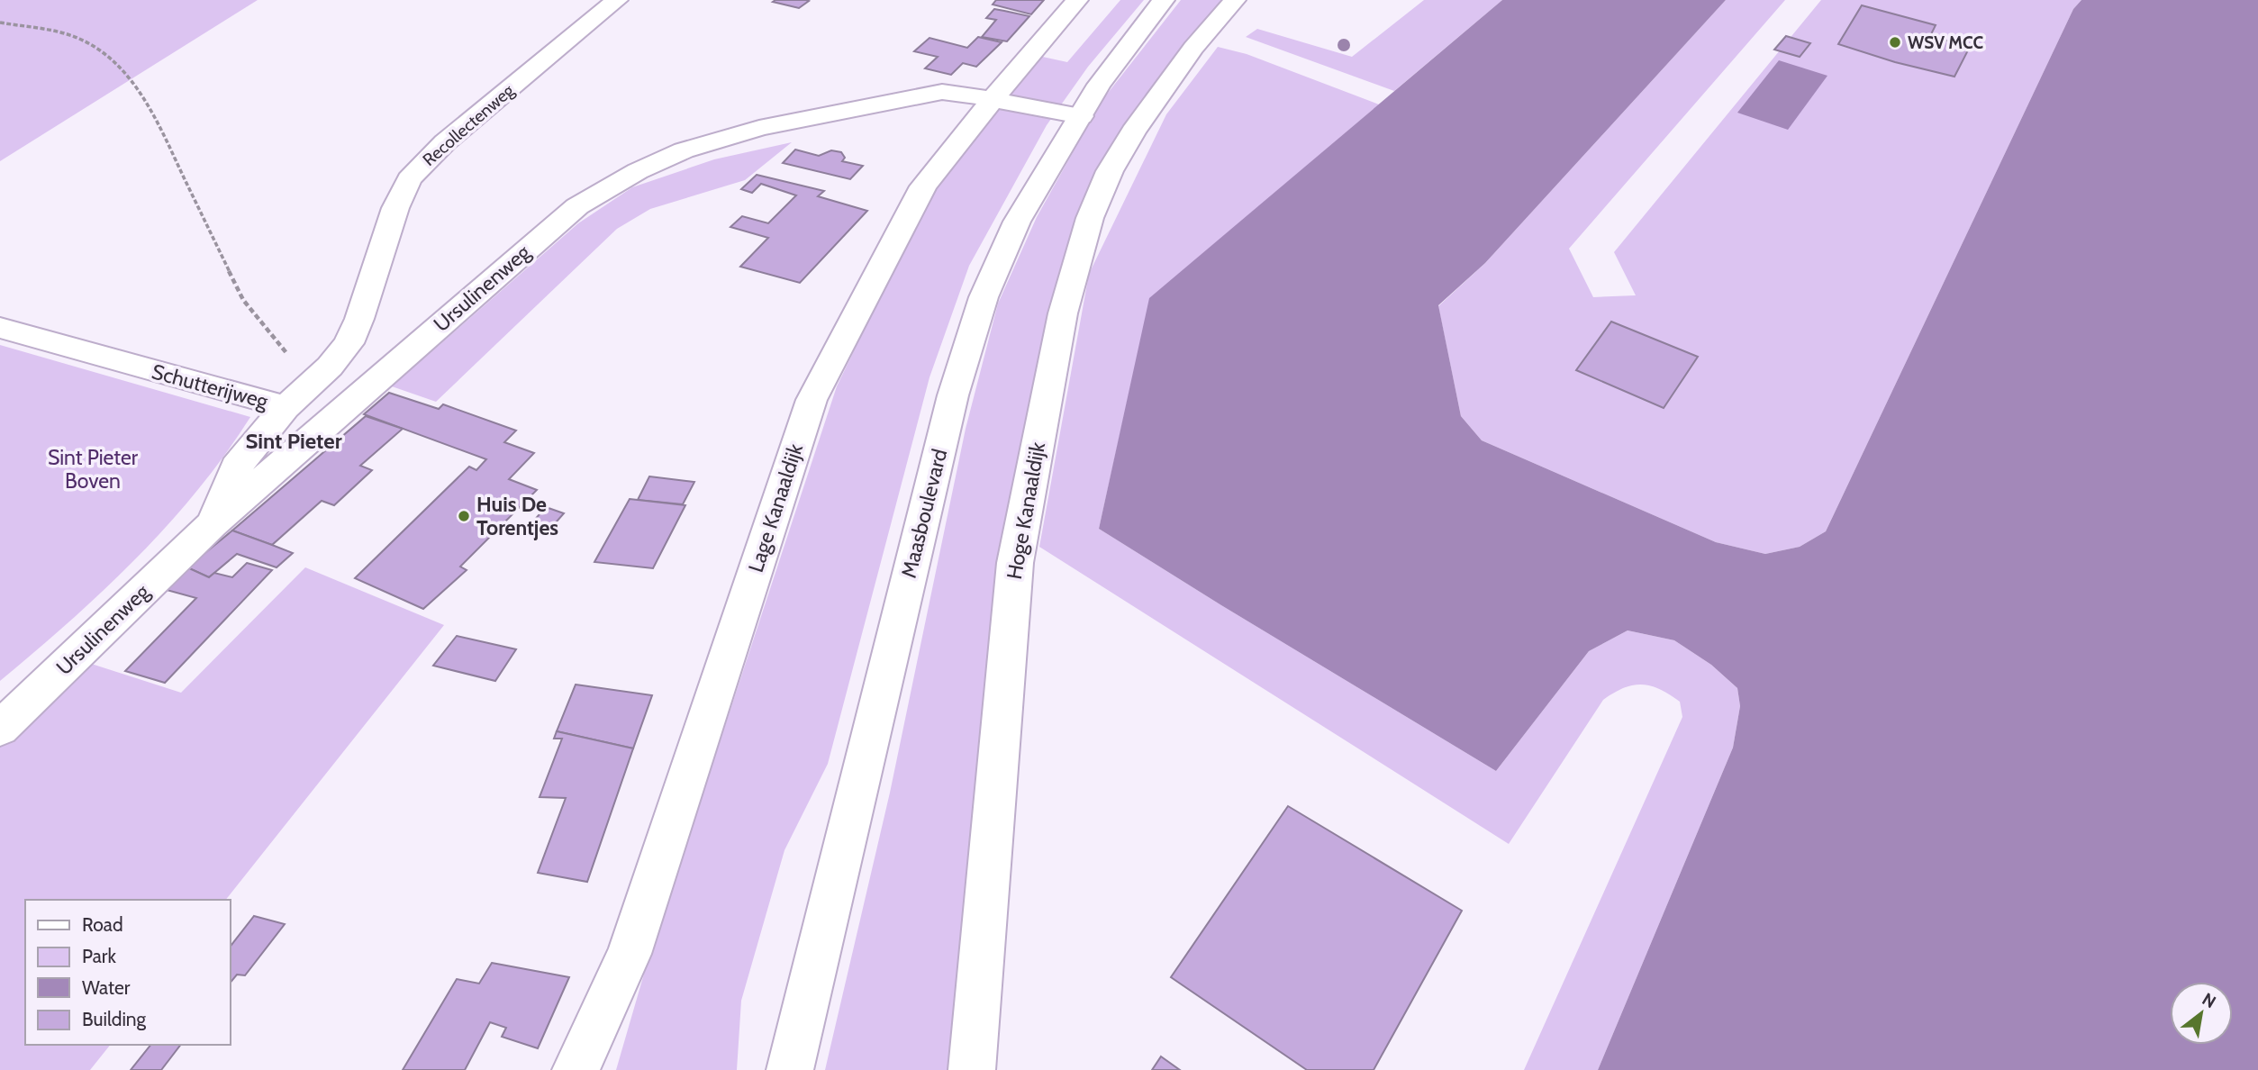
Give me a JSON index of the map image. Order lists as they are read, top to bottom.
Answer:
{
  "streets": {
    "street": [
      "Recollectenweg",
      "Ursulinenweg",
      "Schutterijweg",
      "Lage Kanaaldijk",
      "Hoge Kanaaldijk",
      "Maasboulevard"
    ]
  },
  "crossings": [
    ["Recollectenweg", "Schutterijweg"],
    ["Ursulinenweg", "Schutterijweg"],
    ["Ursulinenweg", "Lage Kanaaldijk"],
    ["Ursulinenweg", "Maasboulevard"]
  ],
  "districts": ["Sint Pieter"],
  "parks": ["Sint Pieter Boven"],
  "places": ["WSV MCC", "Huis De Torentjes"],
  "legend": [
    "Road",
    "Park",
    "Water",
    "Building"
  ],
  "north": "top right"
}
